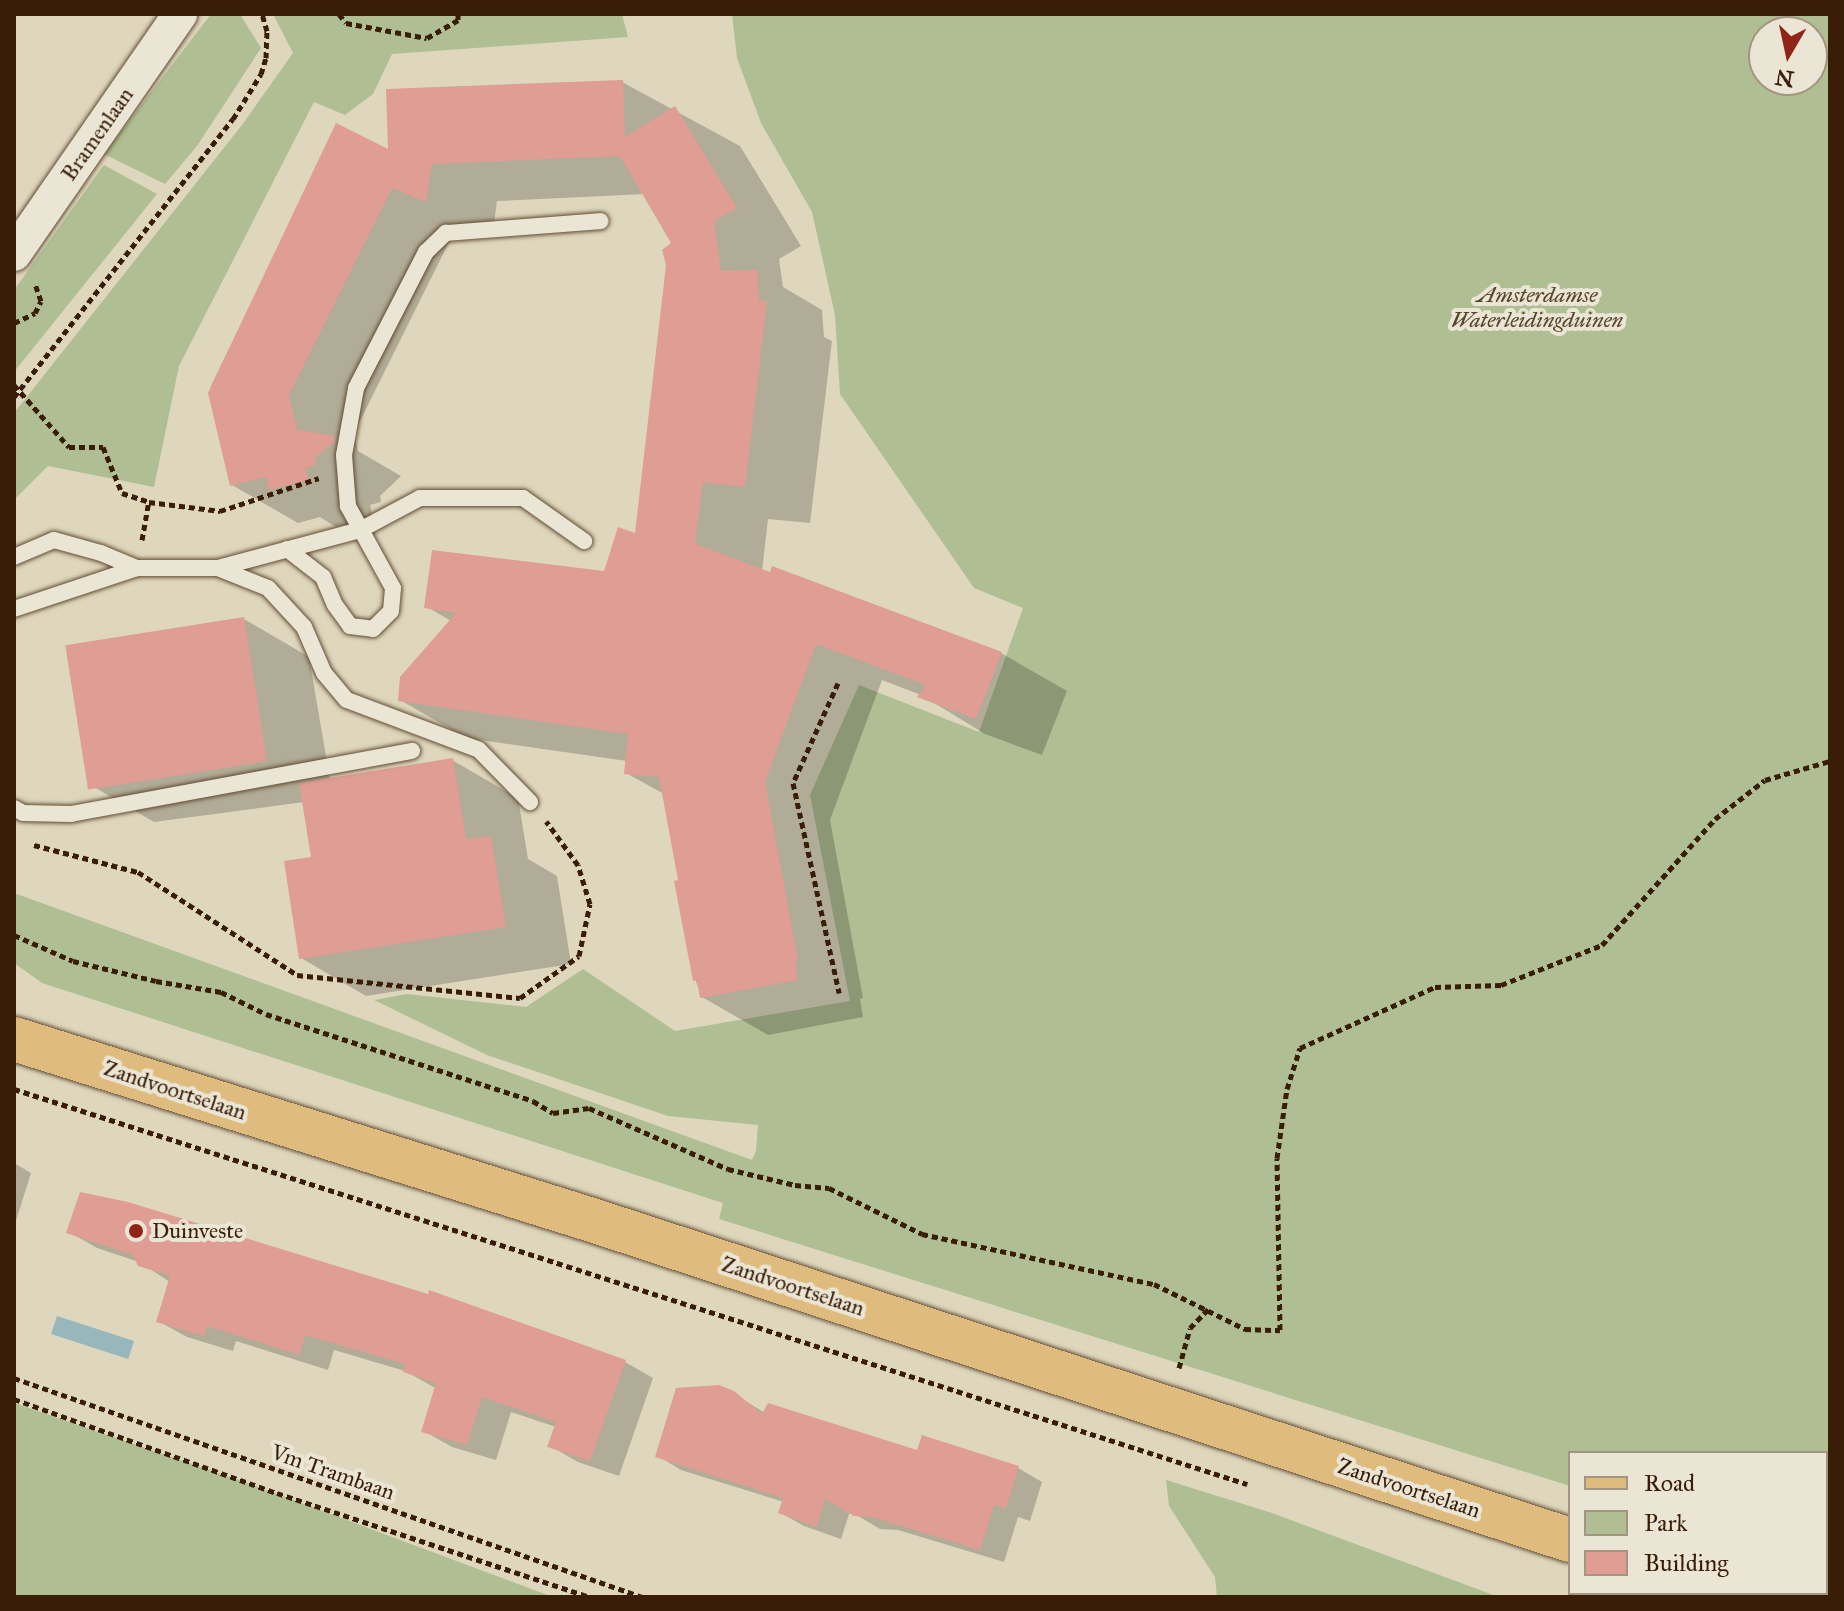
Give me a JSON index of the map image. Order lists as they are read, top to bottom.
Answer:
{
  "streets": {
    "main road": ["Zandvoortselaan"],
    "street": ["Bramenlaan"],
    "path": ["Vm Trambaan"]
  },
  "parks": ["Amsterdamse Waterleidingduinen"],
  "places": ["Duinveste"],
  "legend": ["Road", "Park", "Building"],
  "north": "bottom"
}
